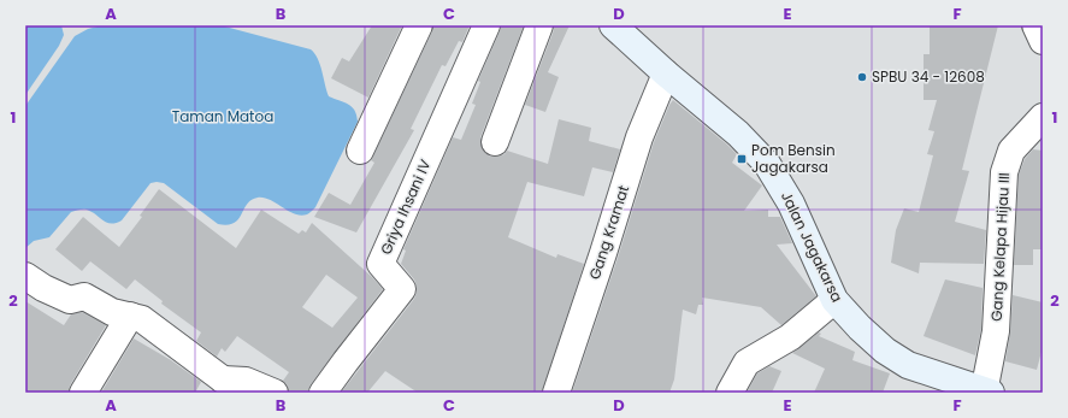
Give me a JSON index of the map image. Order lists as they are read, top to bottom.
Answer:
{
  "streets": {
    "main road": ["Jalan Jagakarsa"],
    "street": ["Griya Ihsani IV", "Gang Kramat", "Gang Kelapa Hijau III"]
  },
  "crossings": [
    ["Gang Kramat", "Jalan Jagakarsa"],
    ["Jalan Jagakarsa", "Gang Kelapa Hijau III"]
  ],
  "parks": ["Taman Matoa"],
  "places": {
    "other": ["SPBU 34 - 12608"],
    "transit": ["Pom Bensin Jagakarsa"]
  },
  "grid": {
    "columns": [
      "A",
      "B",
      "C",
      "D",
      "E",
      "F"
    ],
    "rows": ["1", "2"]
  }
}
